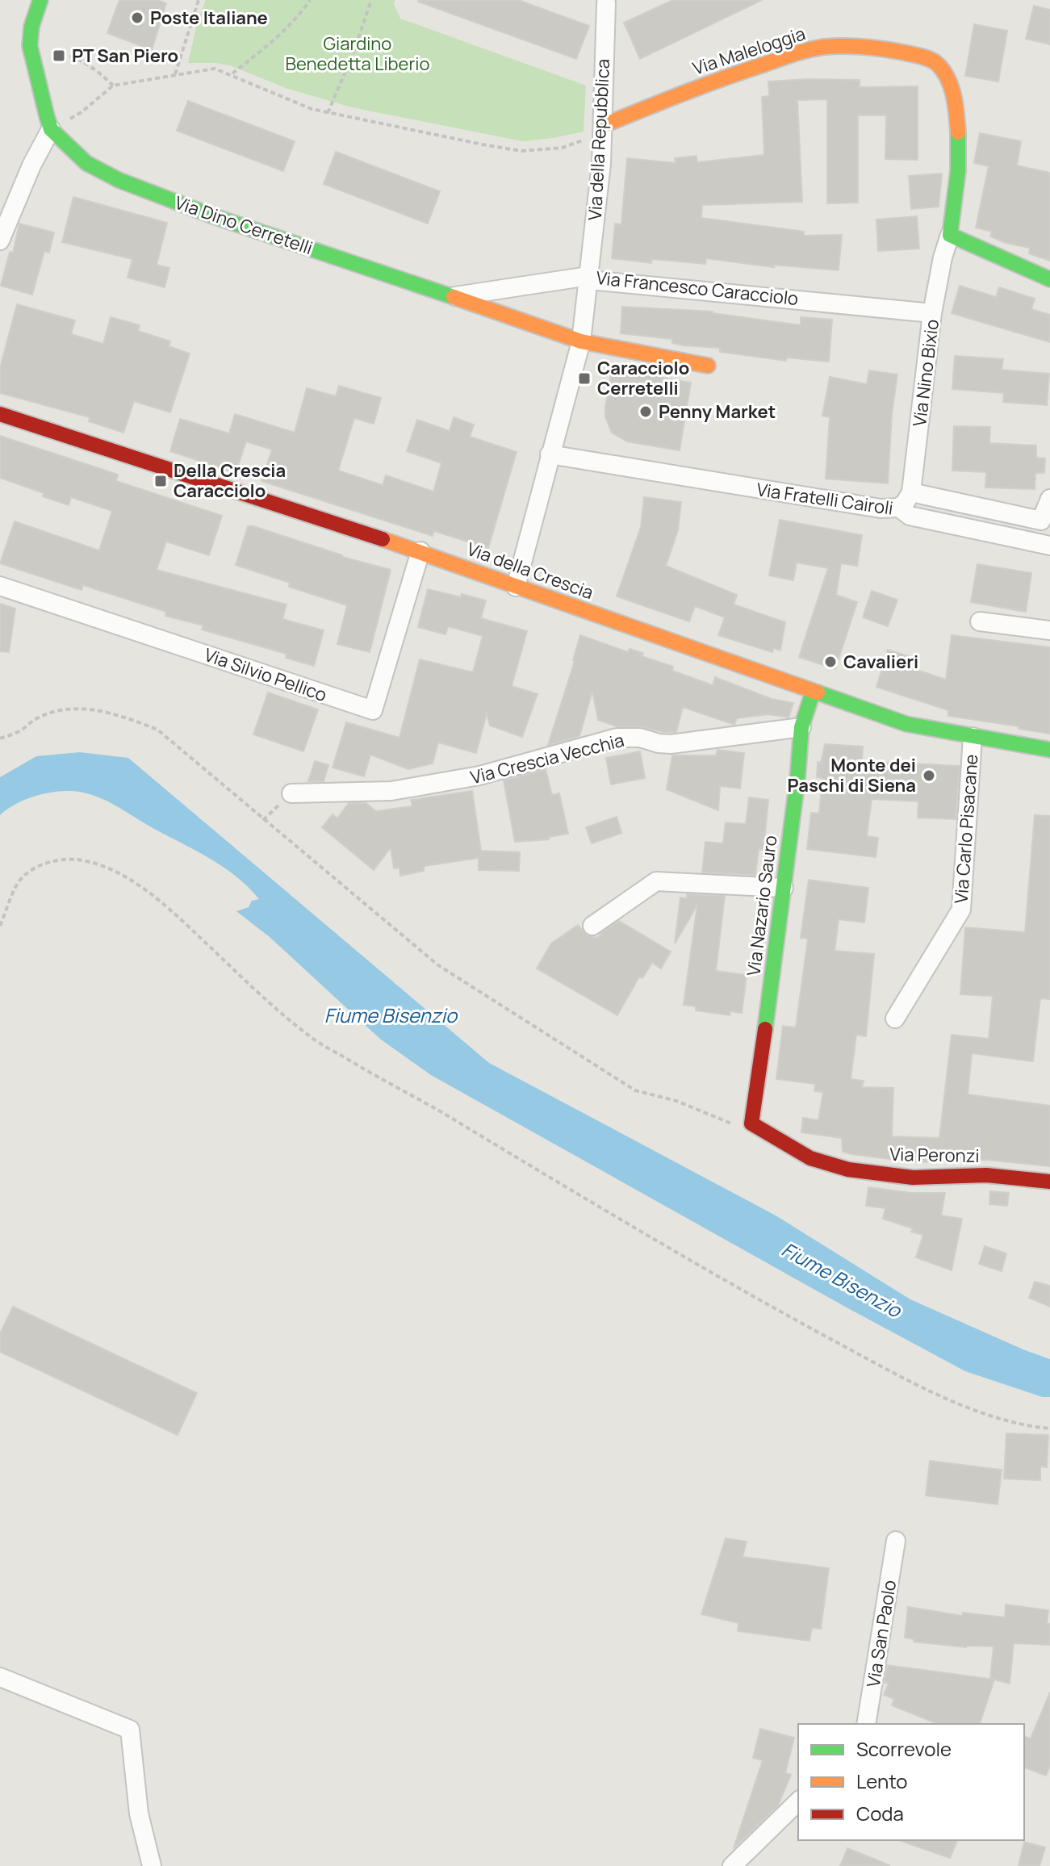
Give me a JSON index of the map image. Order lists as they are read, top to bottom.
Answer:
{
  "streets": {
    "street": [
      "Via Maleloggia",
      "Via della Repubblica",
      "Via Dino Cerretelli",
      "Via Francesco Caracciolo",
      "Via Nino Bixio",
      "Via Fratelli Cairoli",
      "Via della Crescia",
      "Via Silvio Pellico",
      "Via Crescia Vecchia",
      "Via Carlo Pisacane",
      "Via Nazario Sauro",
      "Via Peronzi",
      "Via San Paolo"
    ]
  },
  "crossings": [
    ["Via Maleloggia", "Via della Repubblica"],
    ["Via Maleloggia", "Via Nino Bixio"],
    ["Via della Repubblica", "Via Dino Cerretelli"],
    ["Via della Repubblica", "Via Francesco Caracciolo"],
    ["Via Dino Cerretelli", "Via Francesco Caracciolo"],
    ["Via Francesco Caracciolo", "Via Nino Bixio"],
    ["Via Francesco Caracciolo", "Via Fratelli Cairoli"],
    ["Via Francesco Caracciolo", "Via della Crescia"],
    ["Via Nino Bixio", "Via Fratelli Cairoli"],
    ["Via della Crescia", "Via Silvio Pellico"],
    ["Via della Crescia", "Via Carlo Pisacane"],
    ["Via della Crescia", "Via Nazario Sauro"],
    ["Via Crescia Vecchia", "Via Nazario Sauro"],
    ["Via Nazario Sauro", "Via Peronzi"]
  ],
  "water": ["Fiume Bisenzio"],
  "parks": ["Giardino Benedetta Liberio"],
  "places": {
    "other": [
      "Poste Italiane",
      "Penny Market",
      "Cavalieri",
      "Monte dei Paschi di Siena"
    ],
    "transit": ["PT San Piero", "Caracciolo Cerretelli", "Della Crescia Caracciolo"]
  },
  "legend": ["Scorrevole", "Lento", "Coda"]
}
